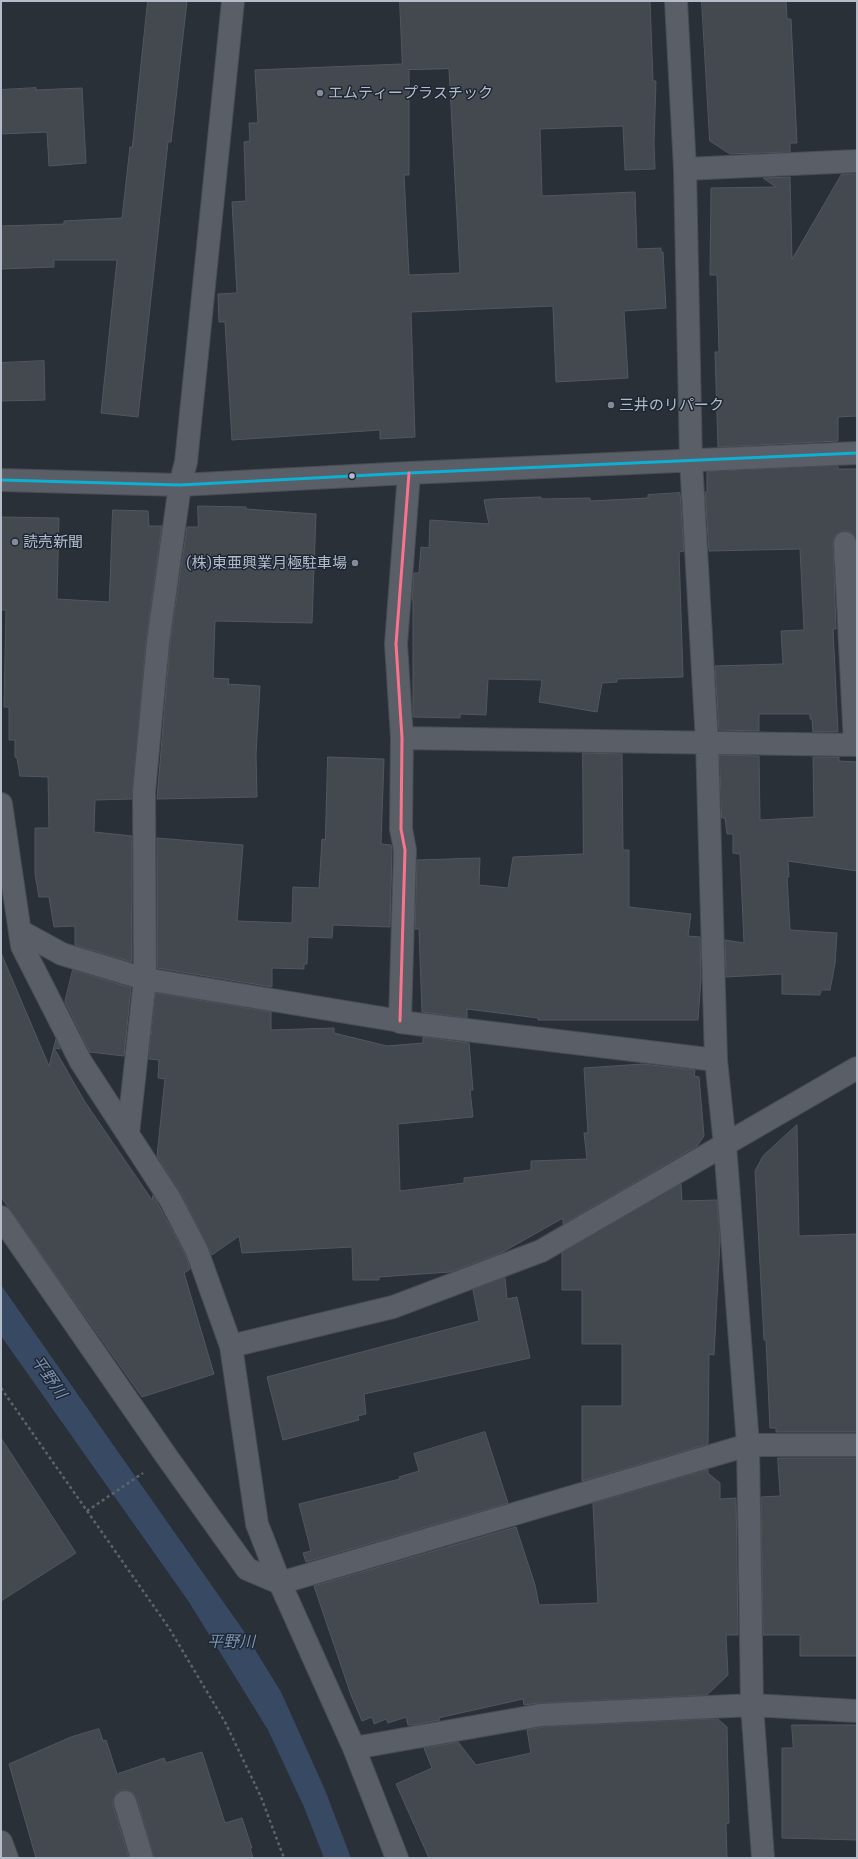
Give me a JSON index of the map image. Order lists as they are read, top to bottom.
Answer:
{
  "water": ["平野川"],
  "places": [
    "エムティープラスチック",
    "三井のリパーク",
    "読売新聞",
    "(株)東亜興業月極駐車場"
  ]
}
